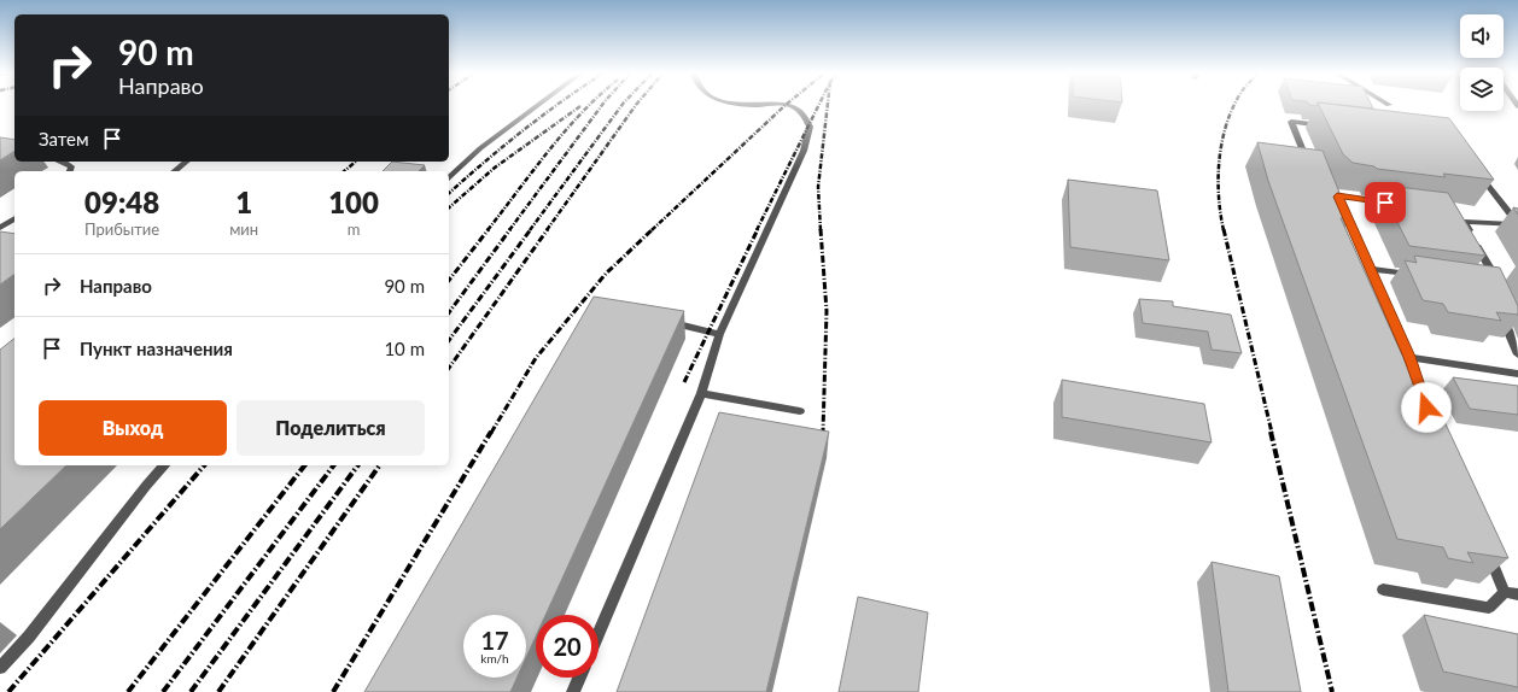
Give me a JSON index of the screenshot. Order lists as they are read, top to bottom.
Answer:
{
  "page": {
    "turn": ["90 m", "Направо"],
    "then": "Затем",
    "eta": [
      "09:48",
      "Прибытие",
      "1",
      "мин",
      "100",
      "m"
    ],
    "list": [
      {
        "name": "Направо",
        "value": "90 m"
      },
      {
        "name": "Пункт назначения",
        "value": "10 m"
      }
    ],
    "buttons": ["Выход", "Поделиться"],
    "speed": "17 km/h",
    "limit": "20"
  }
}
